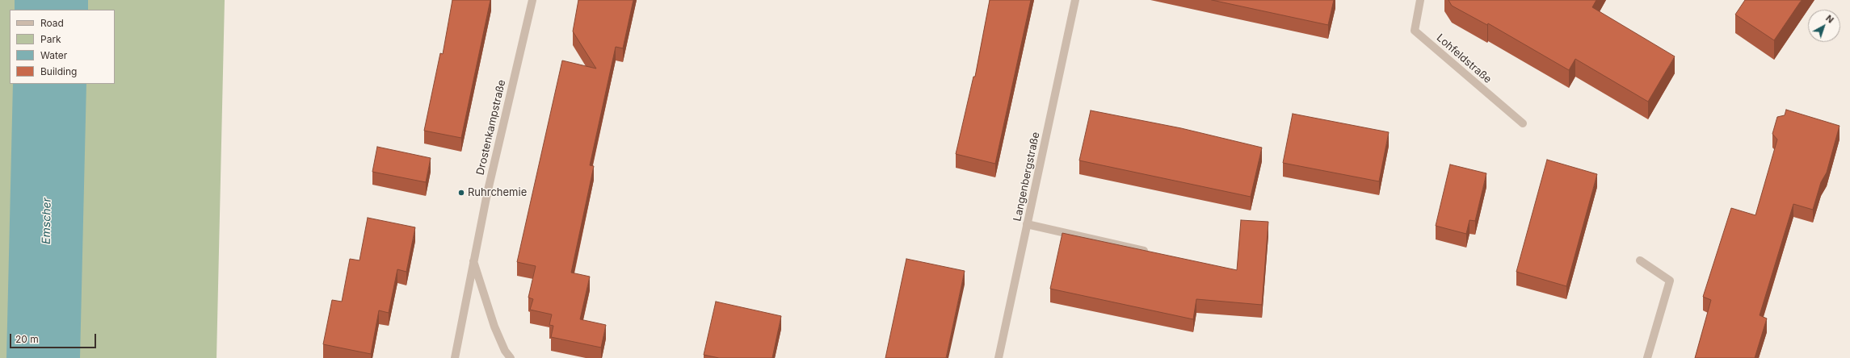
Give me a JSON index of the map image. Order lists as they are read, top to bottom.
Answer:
{
  "streets": {
    "street": ["Lohfeldstraße", "Drostenkampstraße", "Langenbergstraße"]
  },
  "water": ["Emscher"],
  "places": ["Ruhrchemie"],
  "legend": [
    "Road",
    "Park",
    "Water",
    "Building"
  ],
  "scale_bar": "20 m",
  "north": "top right"
}
